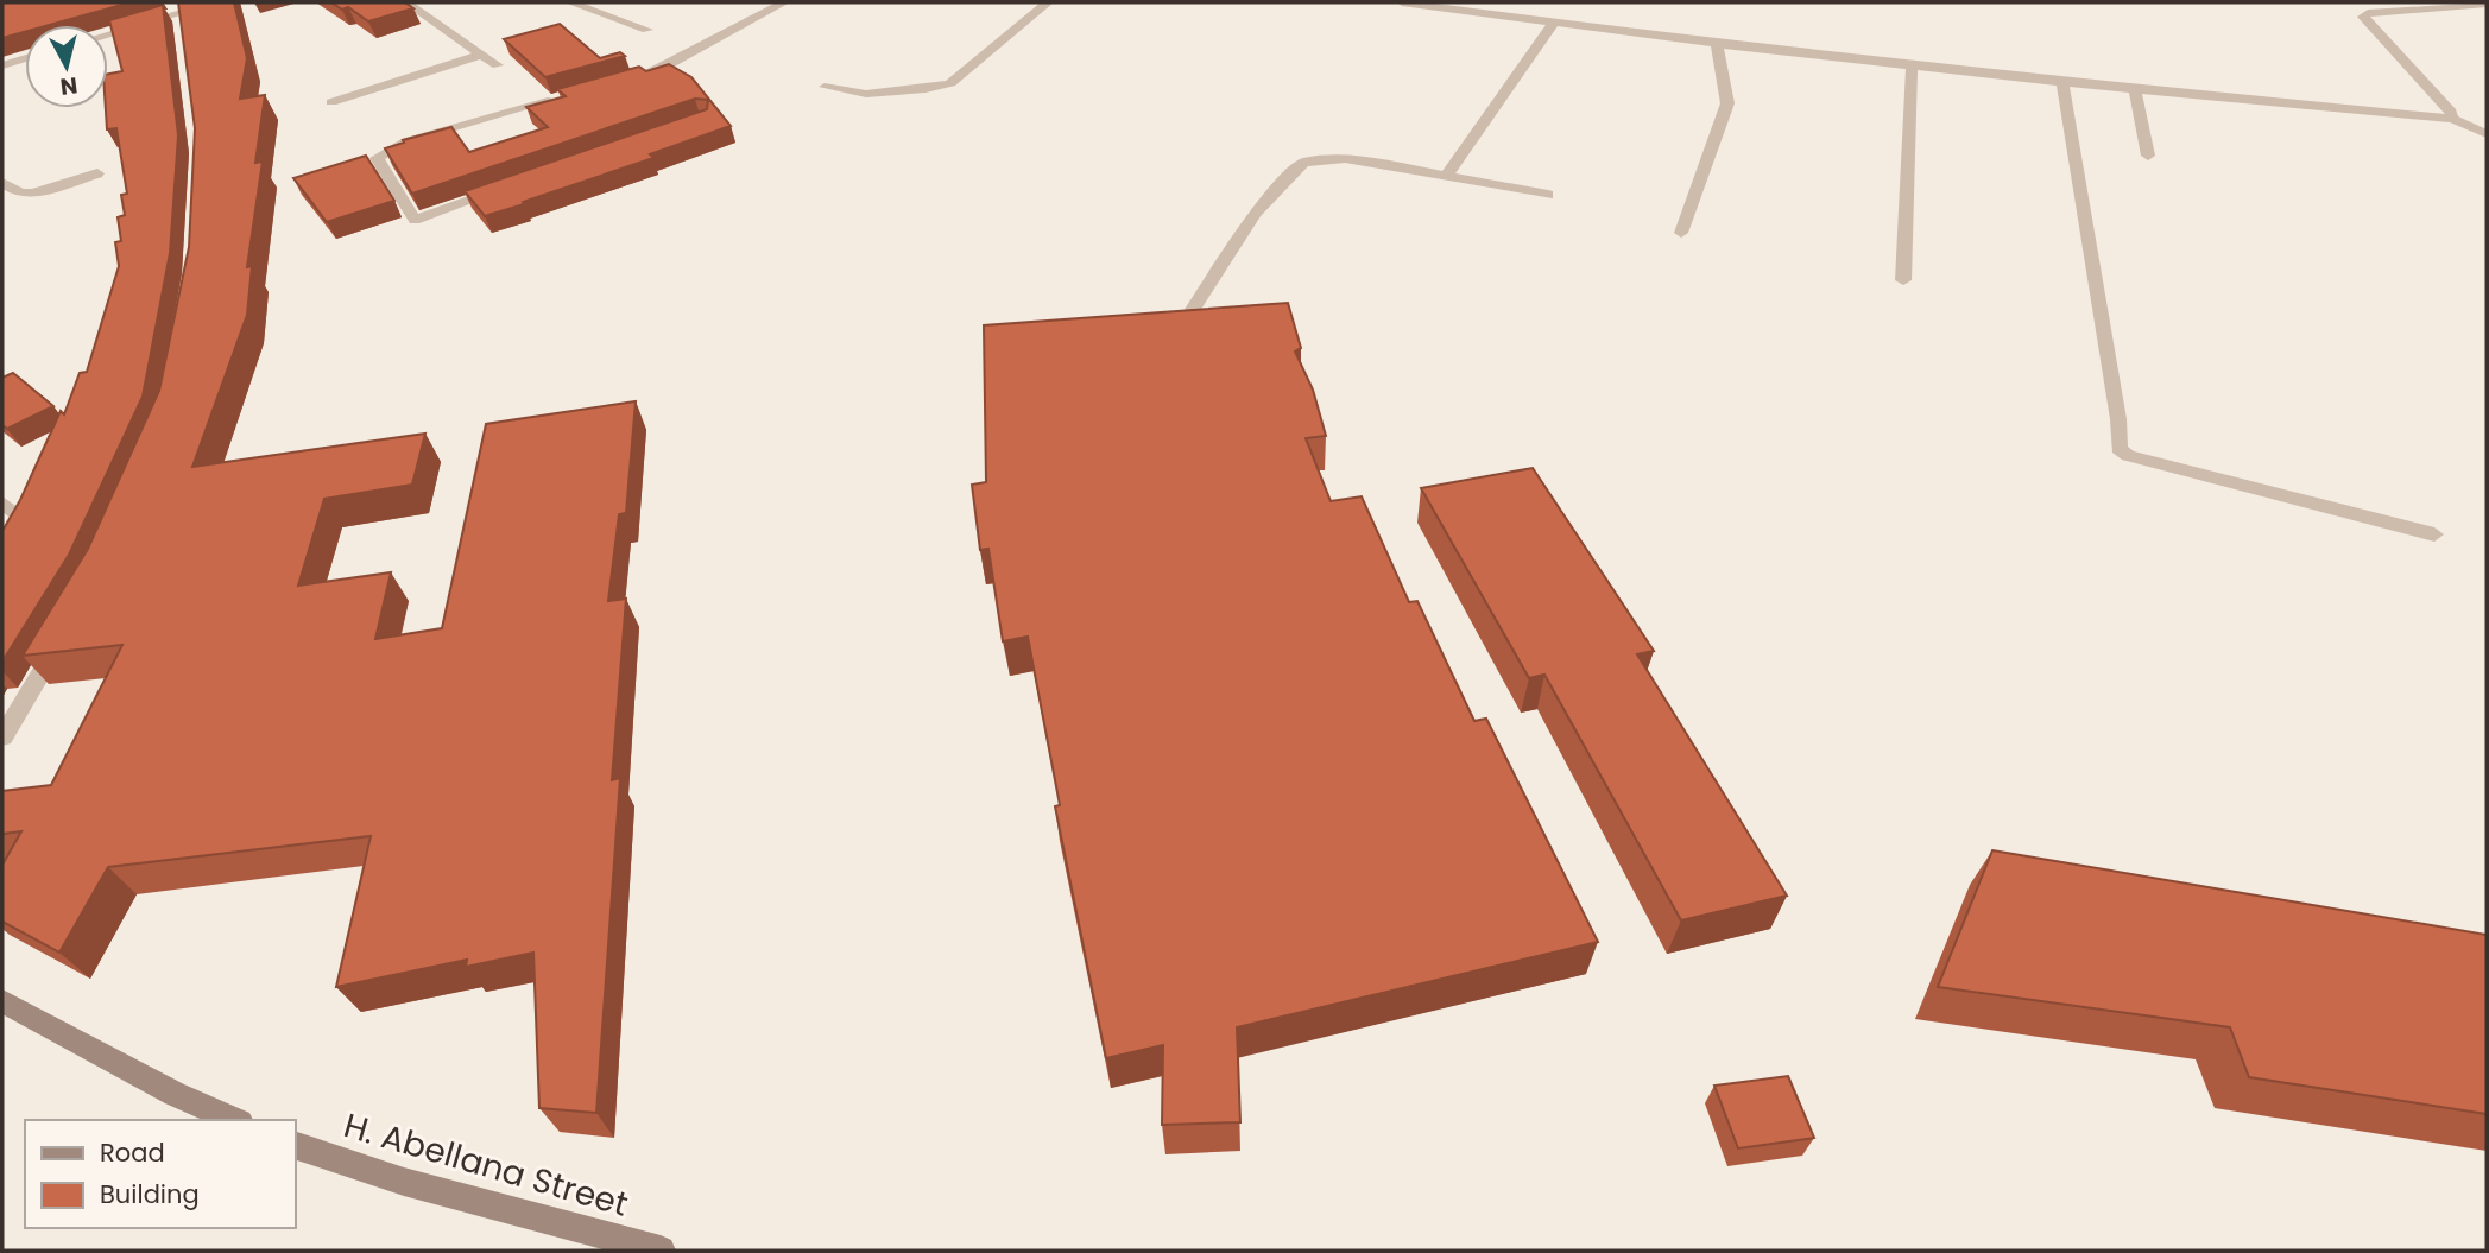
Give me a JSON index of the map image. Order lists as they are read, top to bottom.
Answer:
{
  "streets": {
    "main road": ["H. Abellana Street"]
  },
  "legend": ["Road", "Building"],
  "north": "bottom"
}
